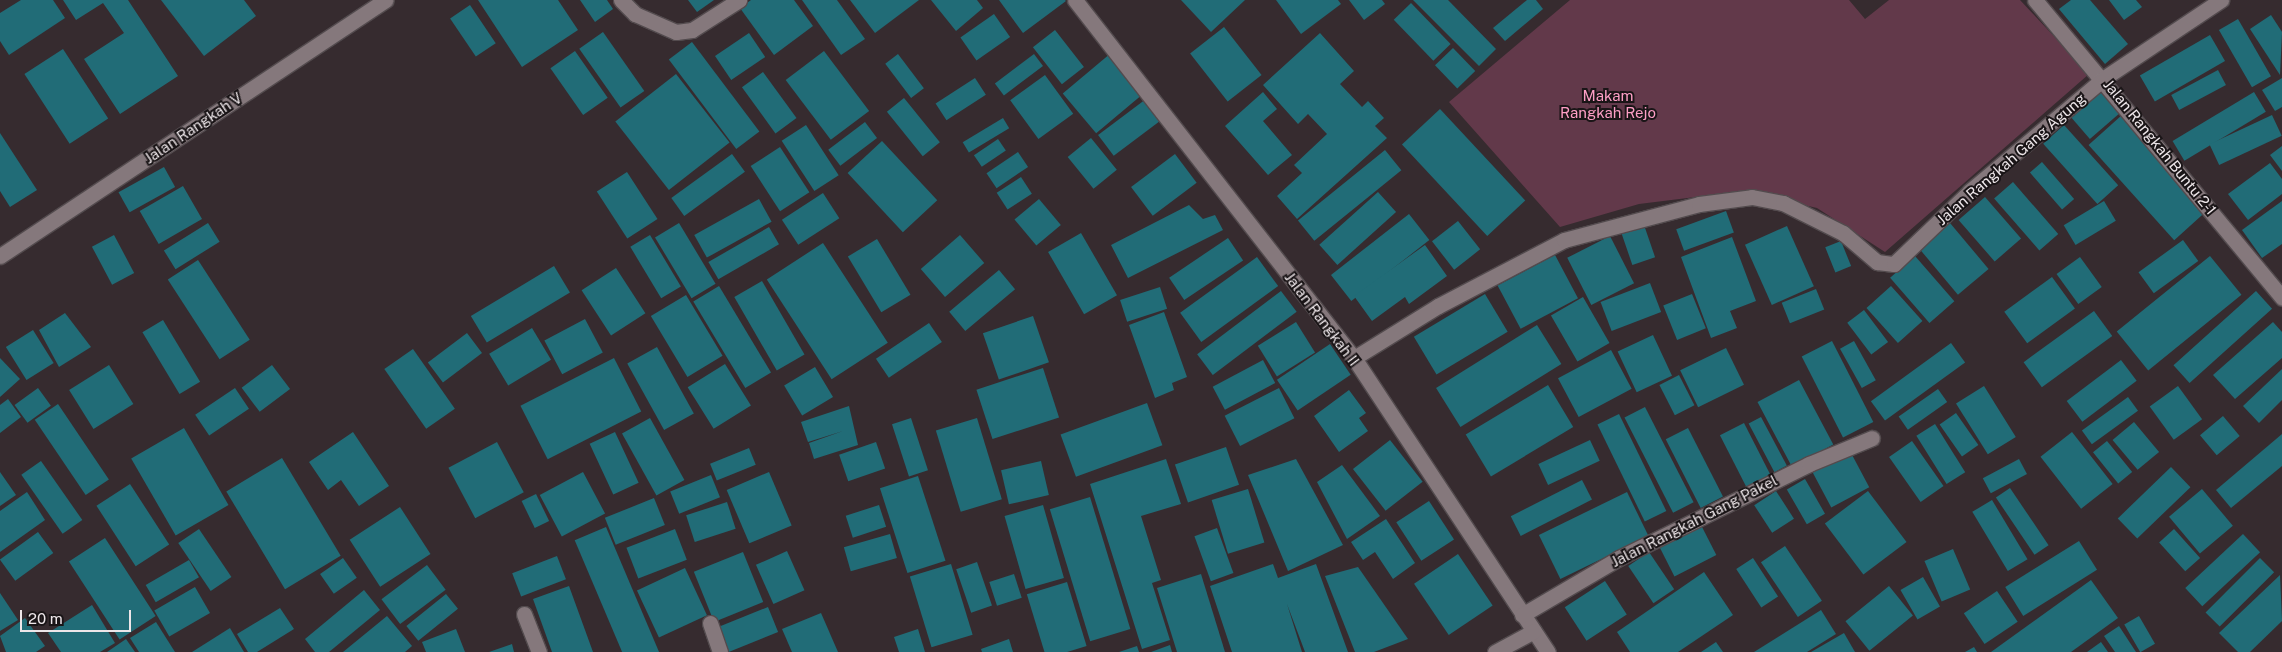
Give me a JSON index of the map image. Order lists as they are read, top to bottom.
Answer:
{
  "streets": {
    "street": [
      "Jalan Rangkah V",
      "Jalan Rangkah Buntu 2-1",
      "Jalan Rangkah Gang Agung",
      "Jalan Rangkah II",
      "Jalan Rangkah Gang Pakel"
    ]
  },
  "crossings": [
    ["Jalan Rangkah Buntu 2-1", "Jalan Rangkah Gang Agung"],
    ["Jalan Rangkah Gang Agung", "Jalan Rangkah II"],
    ["Jalan Rangkah II", "Jalan Rangkah Gang Pakel"]
  ],
  "parks": ["Makam Rangkah Rejo"],
  "scale_bar": "20 m"
}
